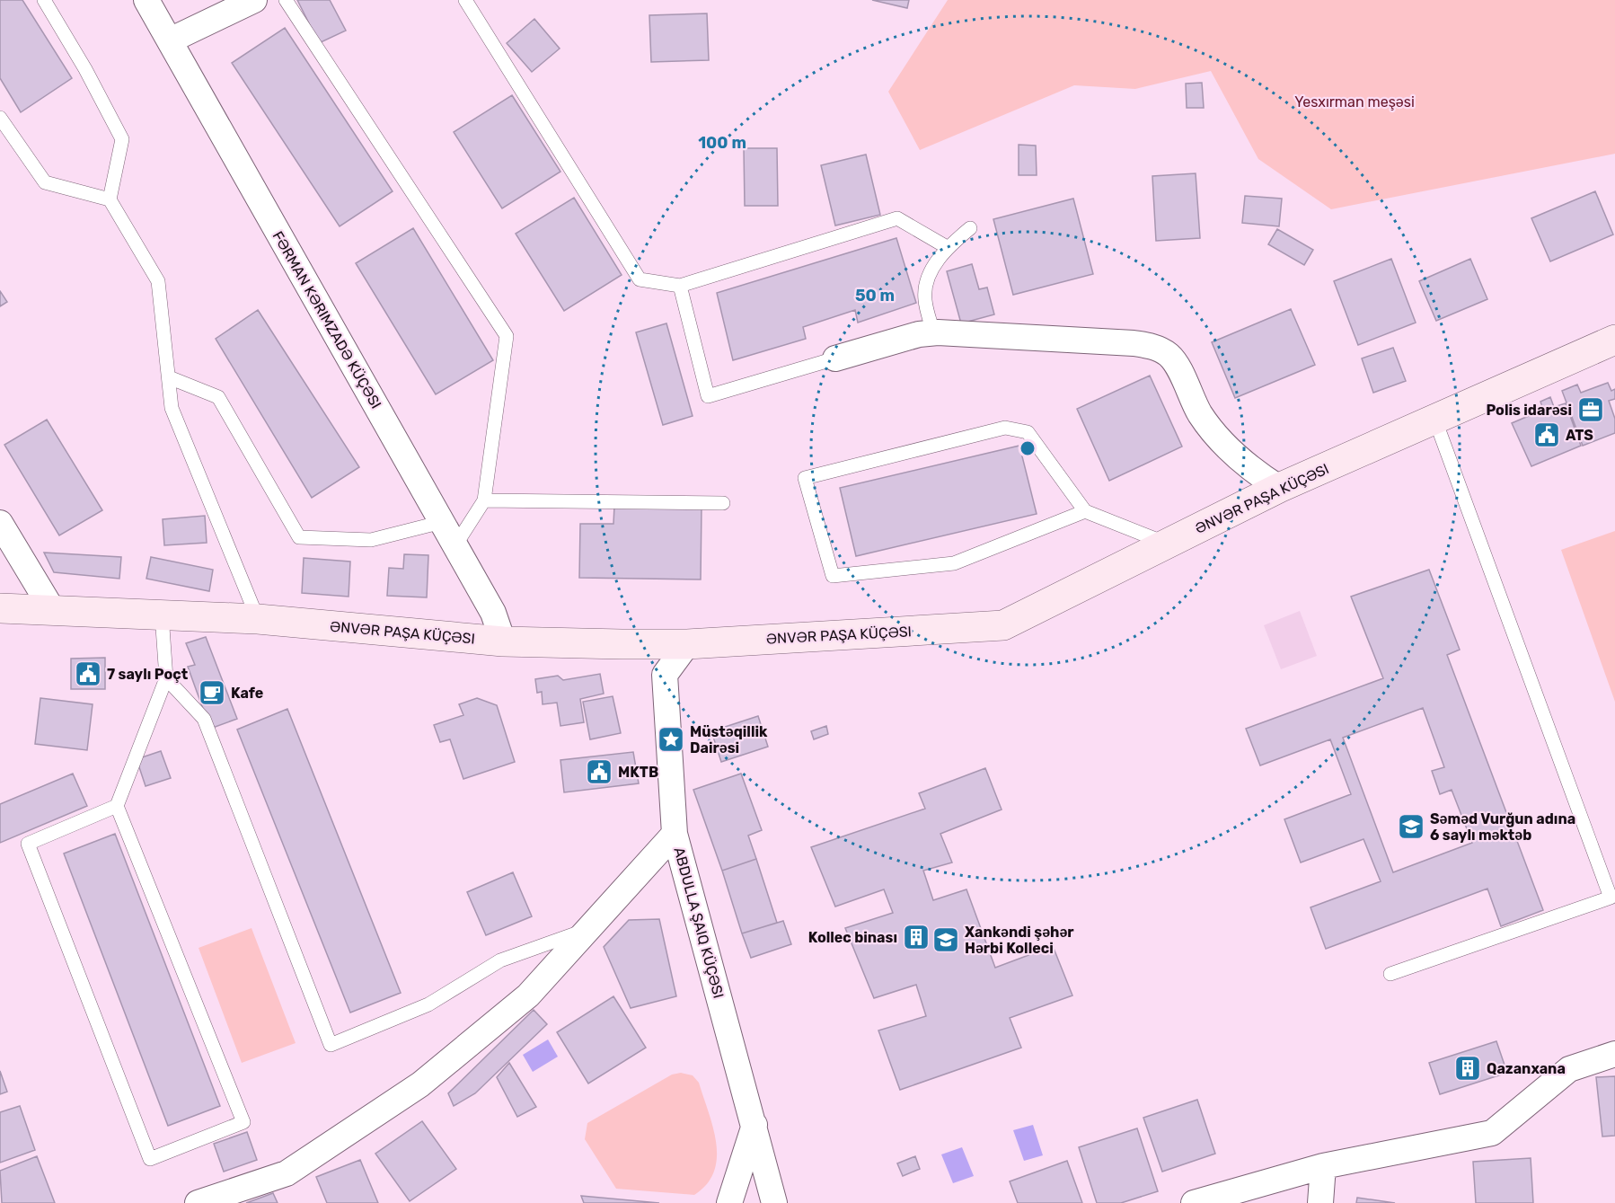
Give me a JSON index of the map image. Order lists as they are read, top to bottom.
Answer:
{
  "streets": {
    "street": ["FƏRMAN KƏRIMZADƏ KÜÇƏSI", "ƏNVƏR PAŞA KÜÇƏSI", "ABDULLA ŞAIQ KÜÇƏSI"]
  },
  "crossings": [
    ["FƏRMAN KƏRIMZADƏ KÜÇƏSI", "ƏNVƏR PAŞA KÜÇƏSI"],
    ["ƏNVƏR PAŞA KÜÇƏSI", "ABDULLA ŞAIQ KÜÇƏSI"]
  ],
  "parks": ["Yesxırman meşəsi"],
  "places": {
    "office": ["Polis idarəsi"],
    "public building": ["ATS", "7 saylı Poçt", "MKTB"],
    "cafe": ["Kafe"],
    "place": ["Müstəqillik Dairəsi"],
    "school or university": ["Səməd Vurğun adına 6 saylı məktəb", "Xankəndi şəhər Hərbi Kolleci"],
    "building": ["Kollec binası", "Qazanxana"]
  },
  "rings": ["100 m", "50 m"]
}
